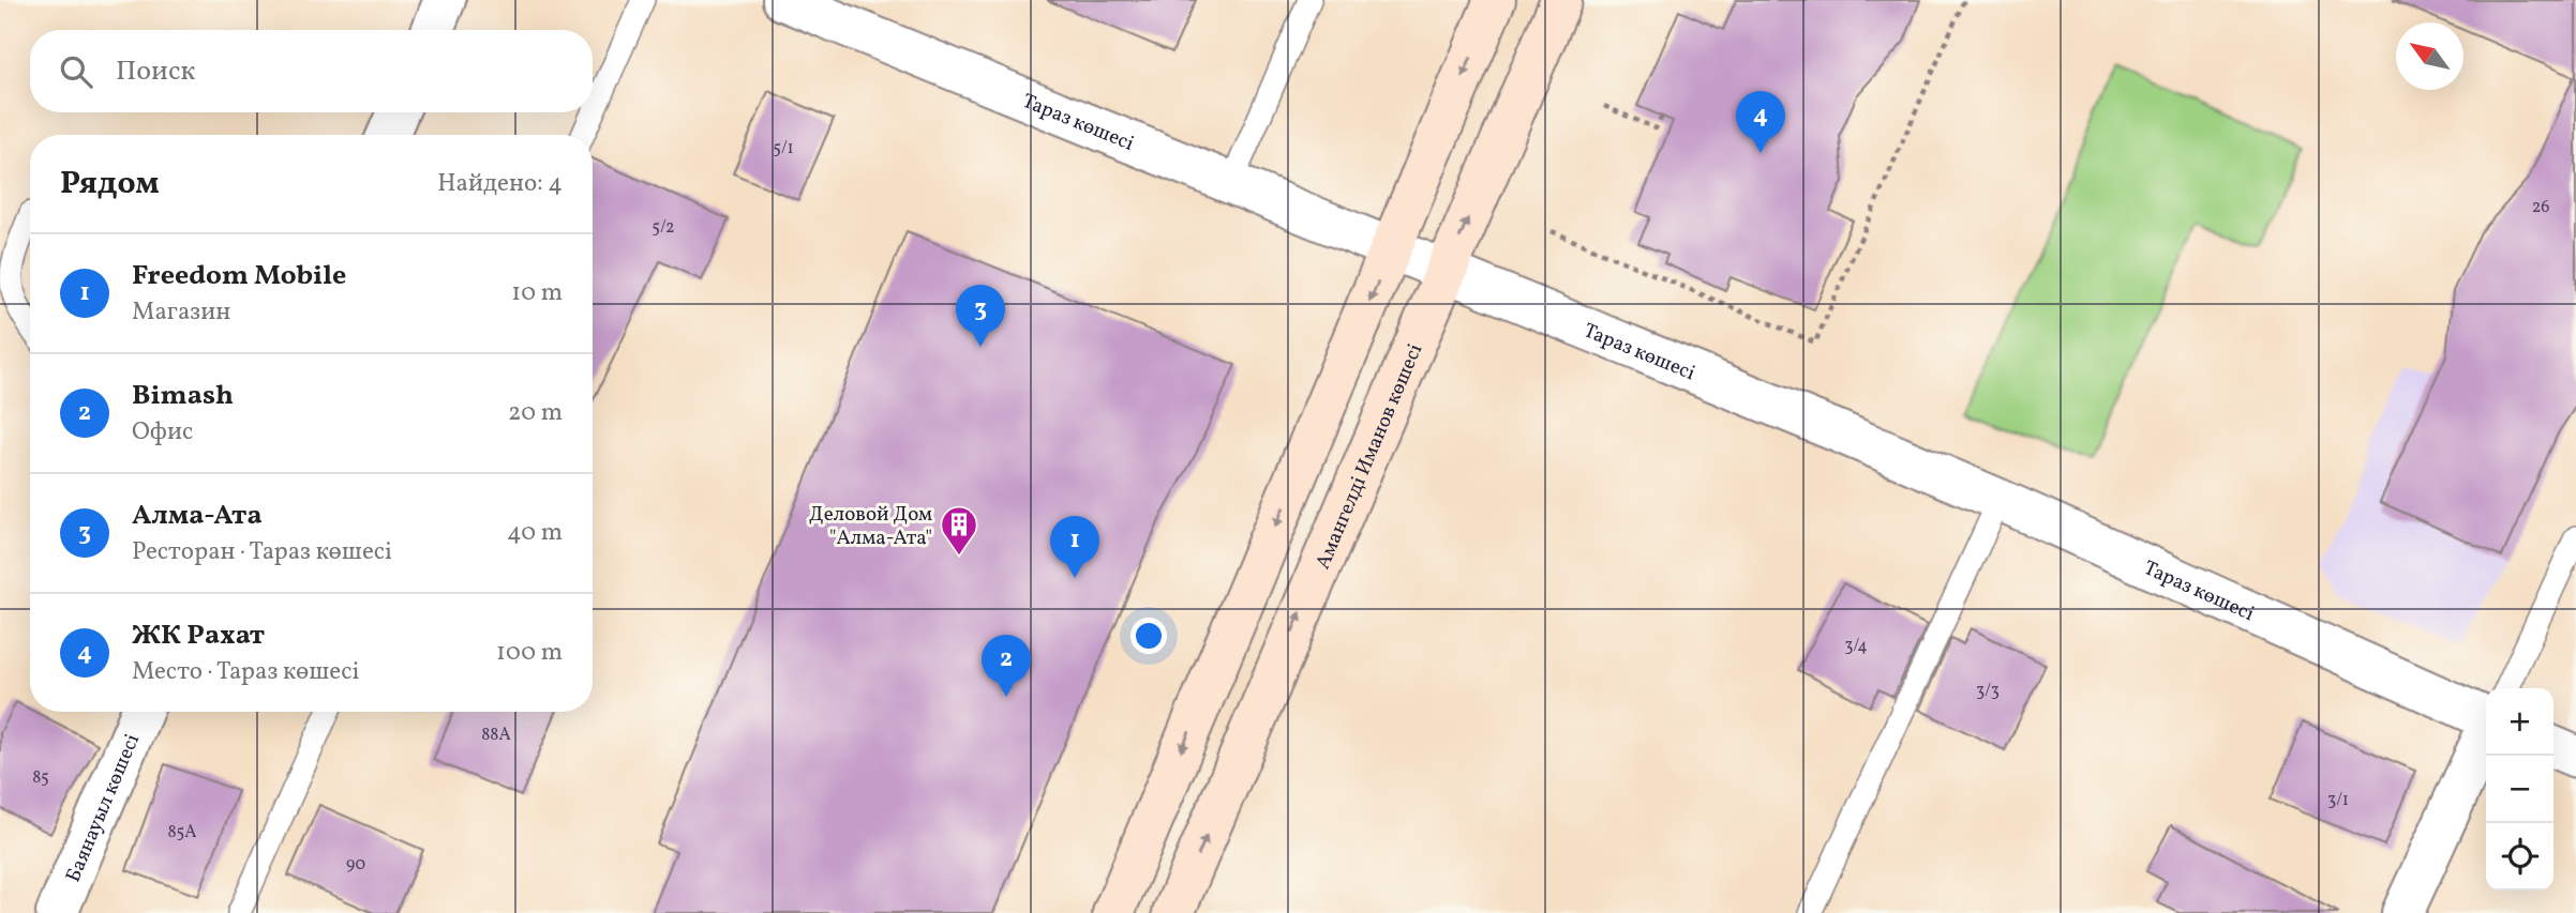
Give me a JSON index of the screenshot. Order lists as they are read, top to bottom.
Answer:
{
  "streets": {
    "main road": ["Амангелді Иманов көшесі"],
    "street": ["Тараз көшесі", "Баянауыл көшесі"]
  },
  "crossings": [
    ["Тараз көшесі", "Амангелді Иманов көшесі"]
  ],
  "places": {
    "building": ["Деловой Дом \"Алма-Ата\""]
  },
  "house_numbers": [
    "5/1",
    "26",
    "5/2",
    "3/4",
    "3/3",
    "88А",
    "85",
    "3/1",
    "85А",
    "90"
  ],
  "north": "top left",
  "page": {
    "search": "Поиск",
    "pins": [
      "4",
      "3",
      "1",
      "2"
    ],
    "heading": ["Рядом", "Найдено: 4"],
    "list": [
      {
        "mark": "1",
        "name": "Freedom Mobile",
        "note": "Магазин",
        "value": "10 m"
      },
      {
        "mark": "2",
        "name": "Bimash",
        "note": "Офис",
        "value": "20 m"
      },
      {
        "mark": "3",
        "name": "Алма-Ата",
        "note": "Ресторан · Тараз көшесі",
        "value": "40 m"
      },
      {
        "mark": "4",
        "name": "ЖК Рахат",
        "note": "Место · Тараз көшесі",
        "value": "100 m"
      }
    ],
    "map_buttons": ["+", "−"]
  }
}
